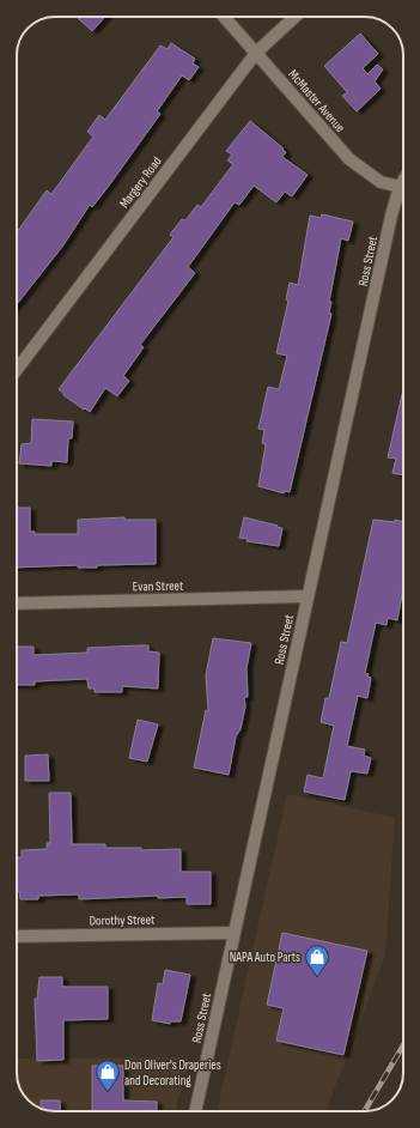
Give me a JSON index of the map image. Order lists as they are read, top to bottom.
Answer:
{
  "streets": {
    "street": [
      "McMaster Avenue",
      "Margery Road",
      "Ross Street",
      "Evan Street",
      "Dorothy Street"
    ]
  },
  "crossings": [
    ["McMaster Avenue", "Margery Road"],
    ["Ross Street", "Evan Street"],
    ["Ross Street", "Dorothy Street"]
  ],
  "places": {
    "shop": ["NAPA Auto Parts", "Don Oliver's Draperies and Decorating"]
  }
}
